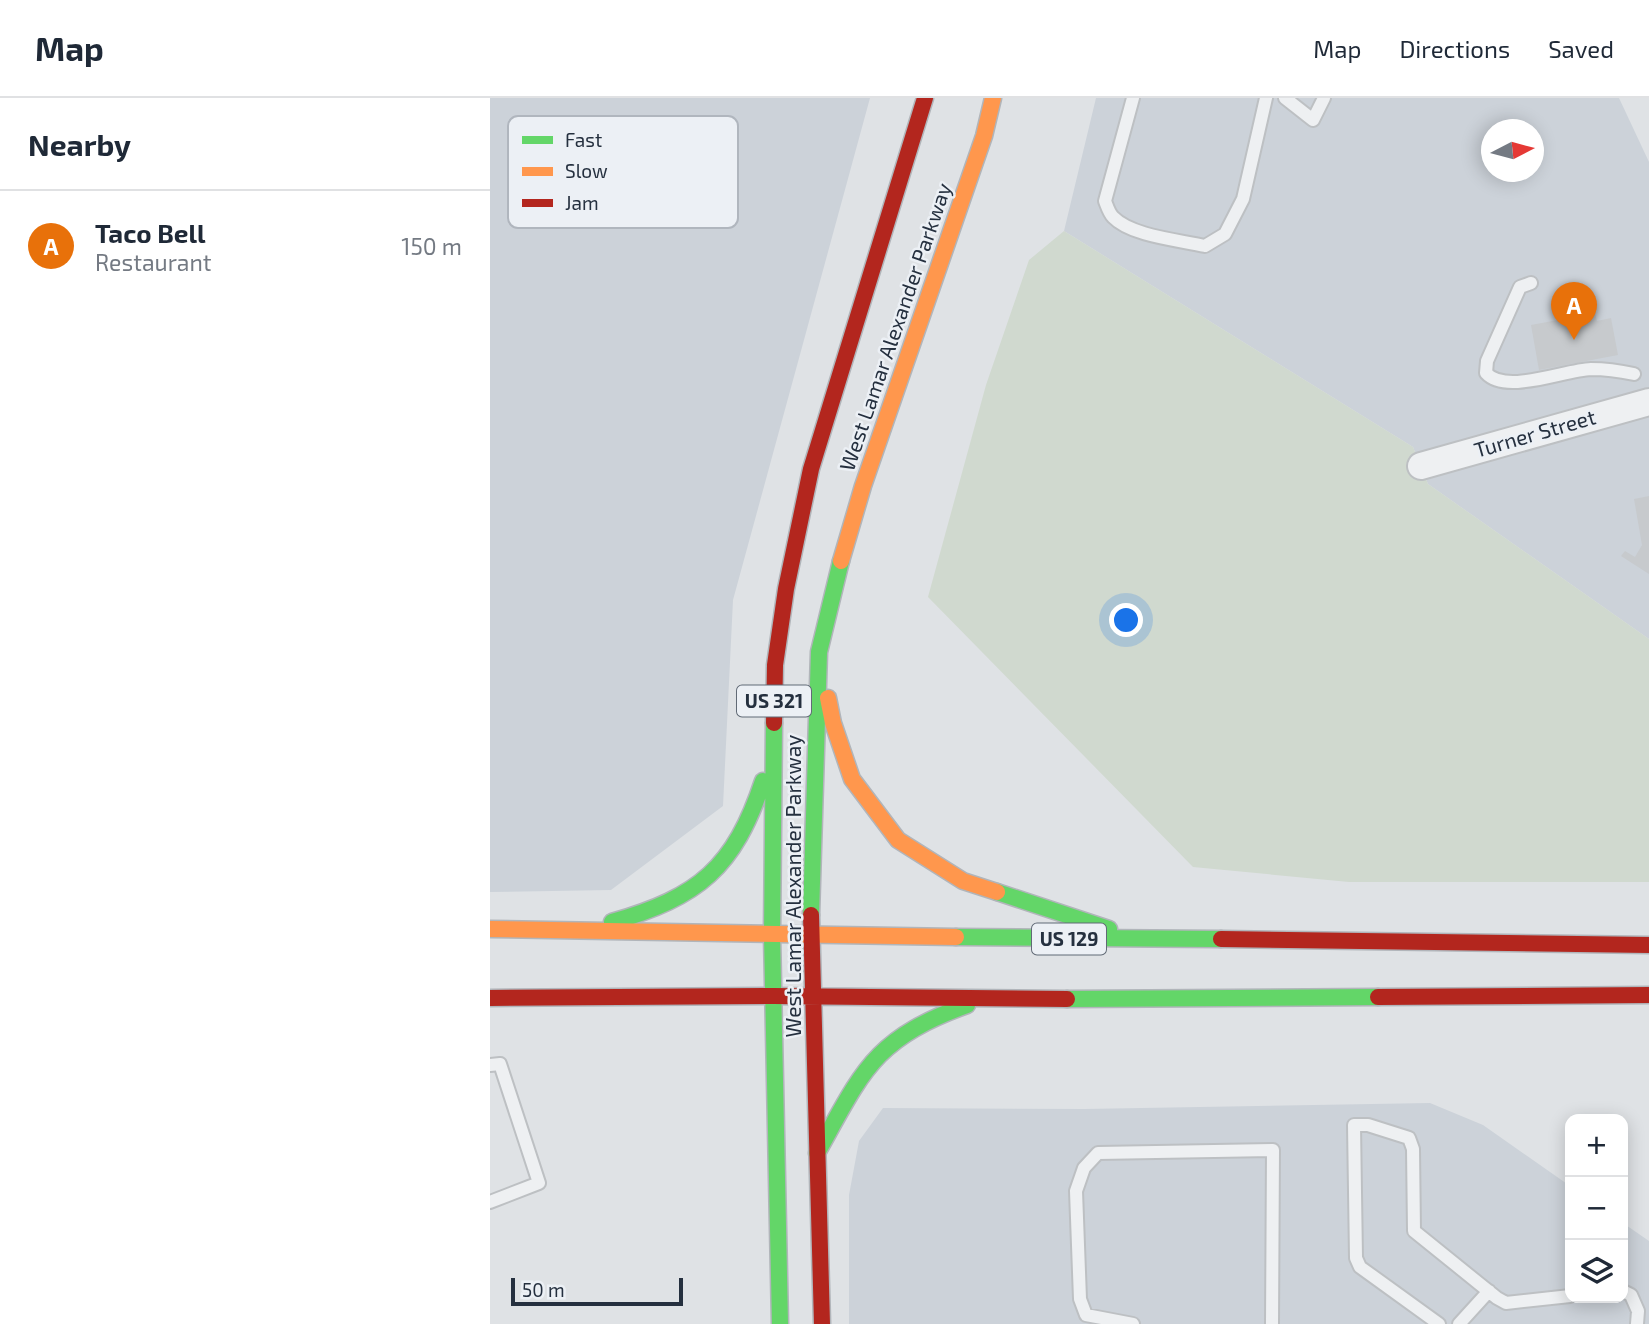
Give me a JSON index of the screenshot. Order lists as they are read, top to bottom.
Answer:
{
  "streets": {
    "highway": ["West Lamar Alexander Parkway", "US 321", "US 129"],
    "street": ["Turner Street"]
  },
  "crossings": [
    ["West Lamar Alexander Parkway", "US 129"]
  ],
  "legend": ["Fast", "Slow", "Jam"],
  "scale_bar": "50 m",
  "north": "right",
  "page": {
    "header": "Map",
    "nav": ["Map", "Directions", "Saved"],
    "heading": "Nearby",
    "list": [
      {
        "mark": "A",
        "name": "Taco Bell",
        "note": "Restaurant",
        "value": "150 m"
      }
    ],
    "pins": "A",
    "map_buttons": ["+", "−"],
    "scale": "50 m"
  }
}
